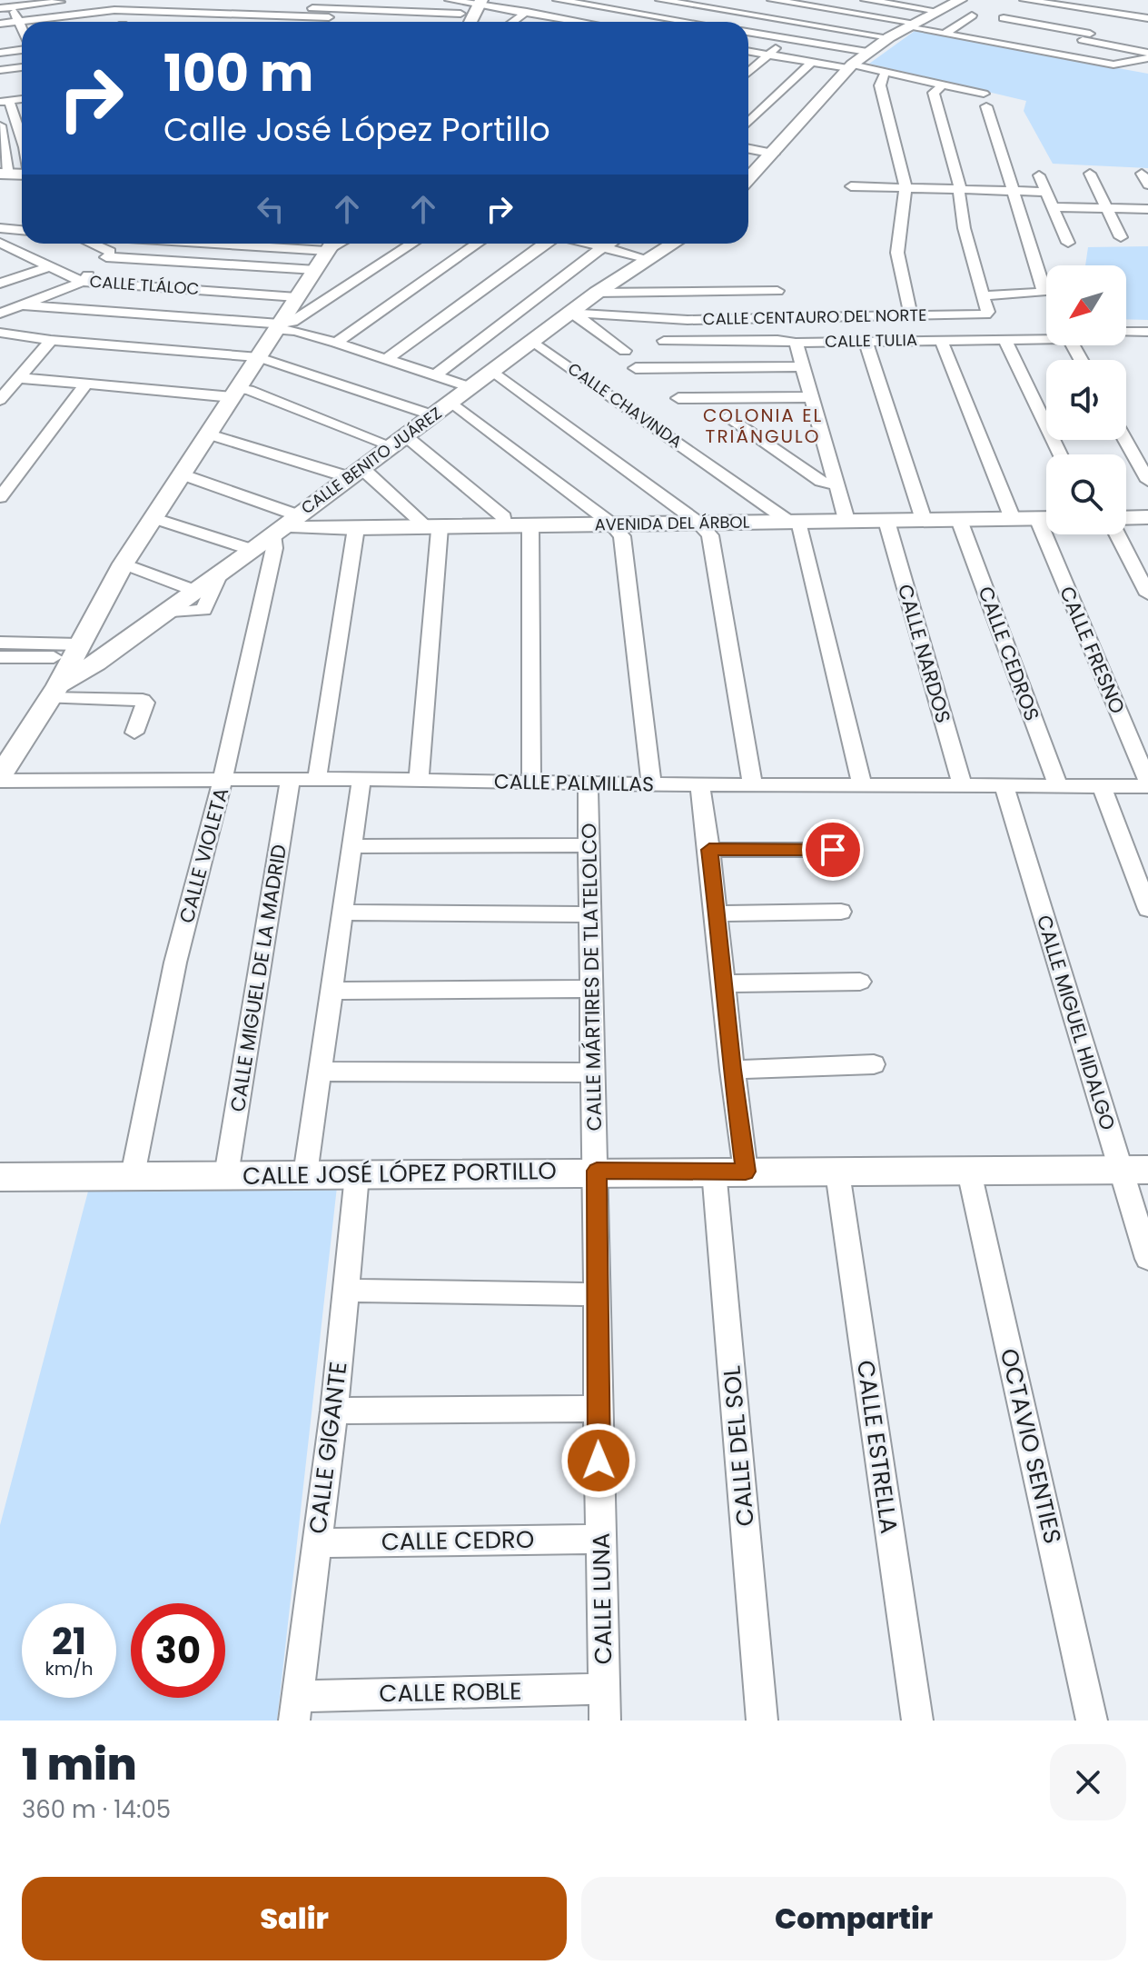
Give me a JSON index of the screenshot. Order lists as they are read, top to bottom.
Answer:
{
  "streets": {
    "street": [
      "CALLE TLÁLOC",
      "CALLE CENTAURO DEL NORTE",
      "CALLE TULIA",
      "CALLE CHAVINDA",
      "CALLE BENITO JUÁREZ",
      "AVENIDA DEL ÁRBOL",
      "CALLE FRESNO",
      "CALLE NARDOS",
      "CALLE CEDROS",
      "CALLE PALMILLAS",
      "CALLE VIOLETA",
      "CALLE MÁRTIRES DE TLATELOLCO",
      "CALLE MIGUEL DE LA MADRID",
      "CALLE MIGUEL HIDALGO",
      "CALLE JOSÉ LÓPEZ PORTILLO",
      "CALLE DEL SOL",
      "OCTAVIO SENTIES",
      "CALLE ESTRELLA",
      "CALLE GIGANTE",
      "CALLE CEDRO",
      "CALLE LUNA",
      "CALLE ROBLE"
    ]
  },
  "crossings": [
    ["CALLE TLÁLOC", "CALLE BENITO JUÁREZ"],
    ["CALLE CENTAURO DEL NORTE", "CALLE BENITO JUÁREZ"],
    ["CALLE CHAVINDA", "CALLE BENITO JUÁREZ"],
    ["CALLE CHAVINDA", "AVENIDA DEL ÁRBOL"],
    ["CALLE BENITO JUÁREZ", "AVENIDA DEL ÁRBOL"],
    ["CALLE BENITO JUÁREZ", "CALLE PALMILLAS"],
    ["CALLE BENITO JUÁREZ", "CALLE VIOLETA"],
    ["AVENIDA DEL ÁRBOL", "CALLE FRESNO"],
    ["AVENIDA DEL ÁRBOL", "CALLE NARDOS"],
    ["AVENIDA DEL ÁRBOL", "CALLE CEDROS"],
    ["AVENIDA DEL ÁRBOL", "CALLE VIOLETA"],
    ["CALLE FRESNO", "CALLE PALMILLAS"],
    ["CALLE NARDOS", "CALLE PALMILLAS"],
    ["CALLE CEDROS", "CALLE PALMILLAS"],
    ["CALLE PALMILLAS", "CALLE VIOLETA"],
    ["CALLE PALMILLAS", "CALLE MÁRTIRES DE TLATELOLCO"],
    ["CALLE PALMILLAS", "CALLE MIGUEL DE LA MADRID"],
    ["CALLE PALMILLAS", "CALLE MIGUEL HIDALGO"],
    ["CALLE PALMILLAS", "CALLE DEL SOL"],
    ["CALLE VIOLETA", "CALLE JOSÉ LÓPEZ PORTILLO"],
    ["CALLE MÁRTIRES DE TLATELOLCO", "CALLE JOSÉ LÓPEZ PORTILLO"],
    ["CALLE MÁRTIRES DE TLATELOLCO", "CALLE LUNA"],
    ["CALLE MIGUEL DE LA MADRID", "CALLE JOSÉ LÓPEZ PORTILLO"],
    ["CALLE MIGUEL HIDALGO", "CALLE JOSÉ LÓPEZ PORTILLO"],
    ["CALLE JOSÉ LÓPEZ PORTILLO", "CALLE DEL SOL"],
    ["CALLE JOSÉ LÓPEZ PORTILLO", "OCTAVIO SENTIES"],
    ["CALLE JOSÉ LÓPEZ PORTILLO", "CALLE ESTRELLA"],
    ["CALLE JOSÉ LÓPEZ PORTILLO", "CALLE GIGANTE"],
    ["CALLE JOSÉ LÓPEZ PORTILLO", "CALLE LUNA"],
    ["CALLE GIGANTE", "CALLE CEDRO"],
    ["CALLE GIGANTE", "CALLE ROBLE"],
    ["CALLE CEDRO", "CALLE LUNA"],
    ["CALLE LUNA", "CALLE ROBLE"]
  ],
  "districts": ["COLONIA EL TRIÁNGULO"],
  "north": "bottom left",
  "page": {
    "turn": ["100 m", "Calle José López Portillo"],
    "speed": "21 km/h",
    "limit": "30",
    "heading": ["1 min", "360 m · 14:05"],
    "buttons": ["Salir", "Compartir"]
  }
}
